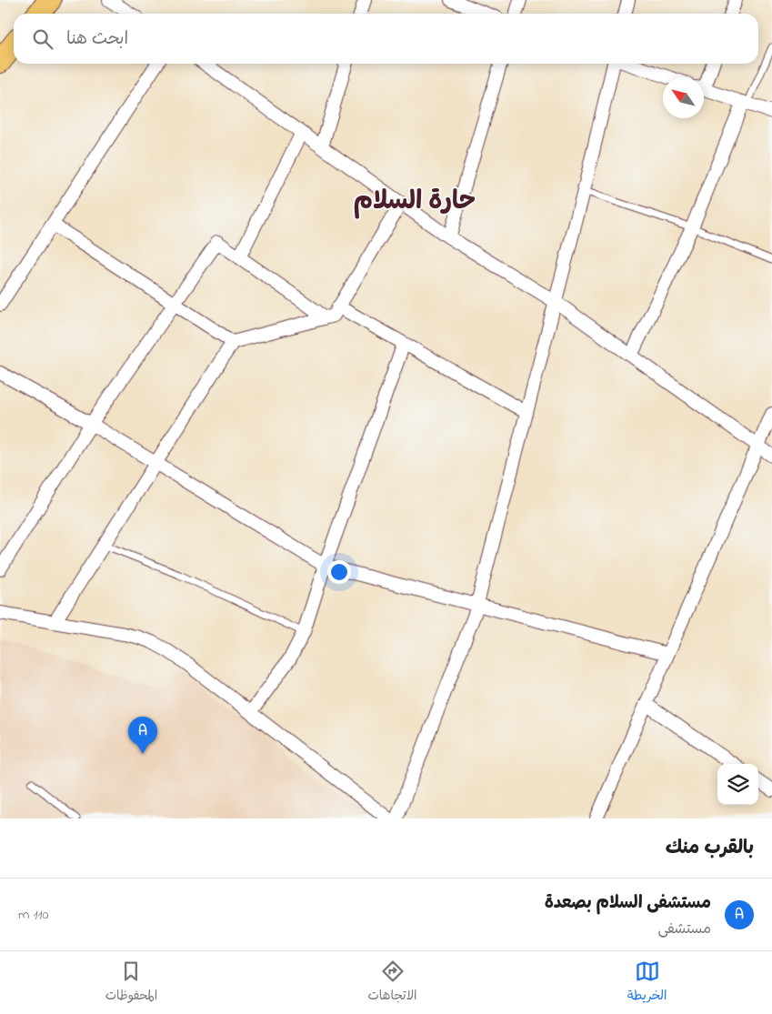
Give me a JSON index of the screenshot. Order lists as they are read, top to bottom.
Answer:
{
  "districts": ["حارة السلام"],
  "north": "top left",
  "page": {
    "search": "ابحث هنا",
    "pins": "A",
    "heading": "بالقرب منك",
    "list": [
      {
        "mark": "A",
        "name": "مستشفى السلام بصعدة",
        "note": "مستشفى",
        "value": "110 m"
      }
    ],
    "nav": ["الخريطة", "الاتجاهات", "المحفوظات"]
  }
}
